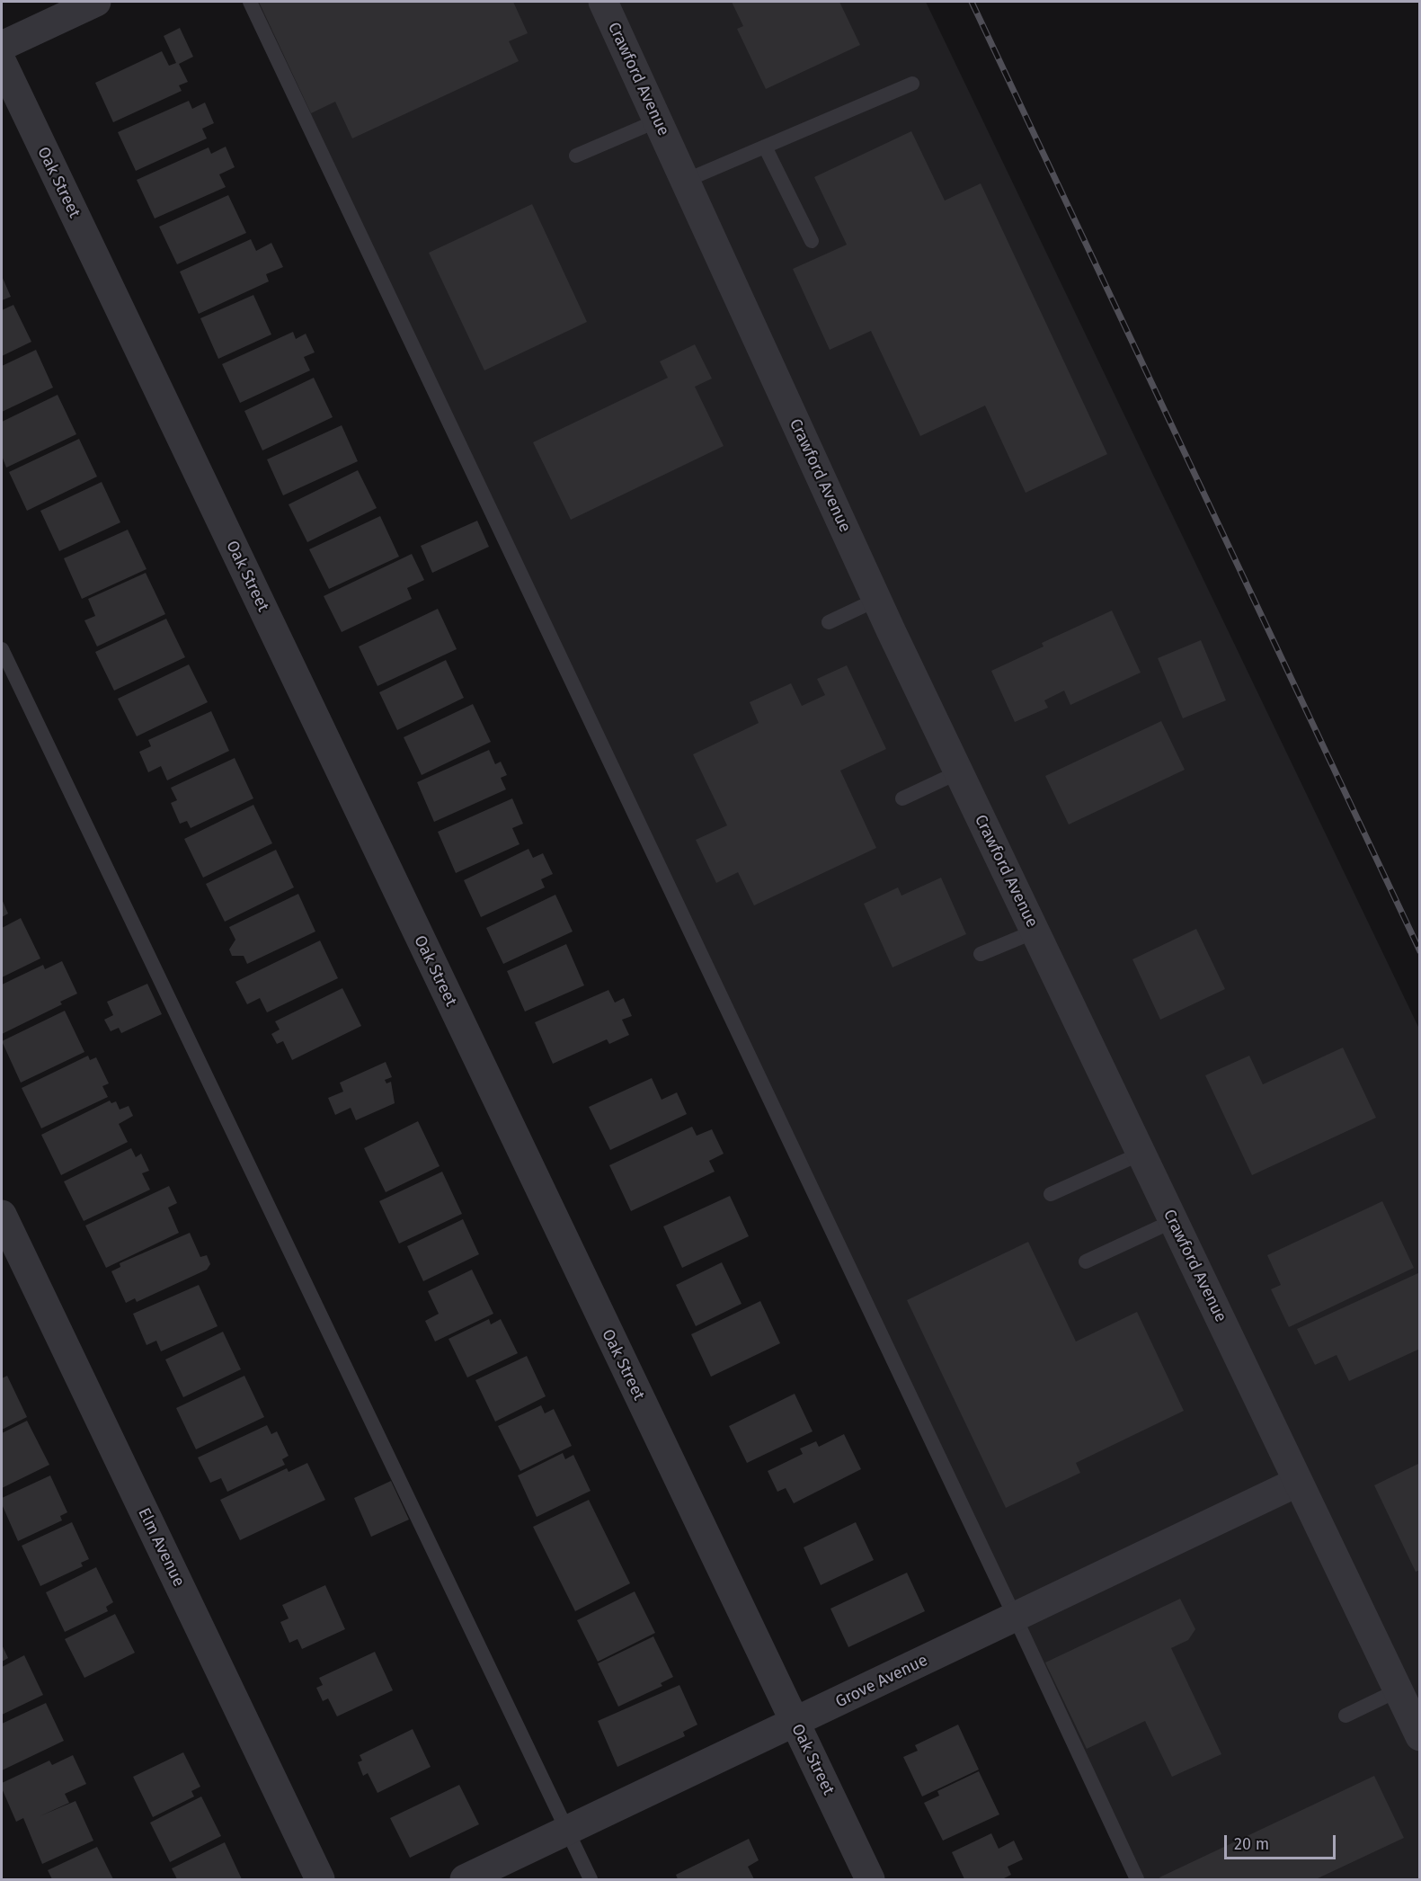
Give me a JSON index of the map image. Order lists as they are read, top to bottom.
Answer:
{
  "streets": {
    "street": [
      "Crawford Avenue",
      "Oak Street",
      "Elm Avenue",
      "Grove Avenue"
    ]
  },
  "crossings": [
    ["Crawford Avenue", "Grove Avenue"],
    ["Oak Street", "Grove Avenue"]
  ],
  "scale_bar": "20 m"
}
